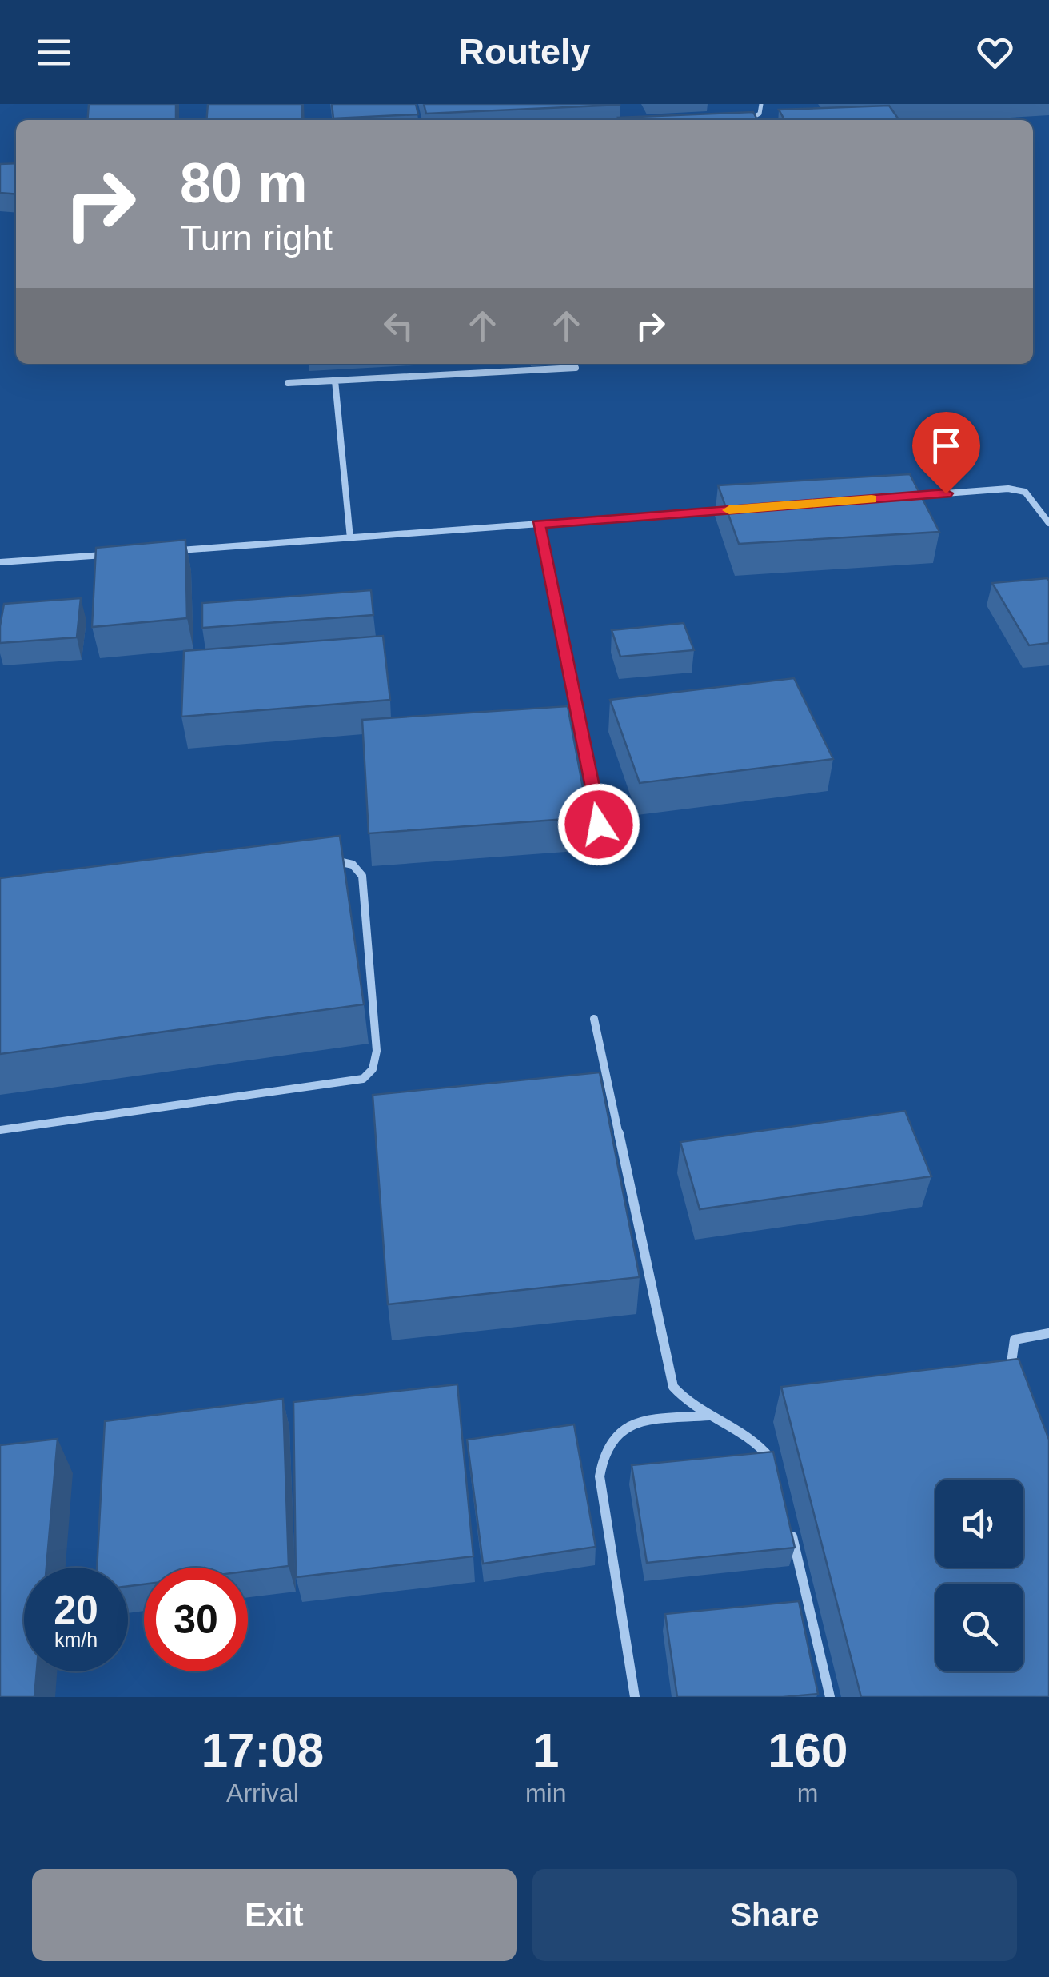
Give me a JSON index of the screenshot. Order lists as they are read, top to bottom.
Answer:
{
  "page": {
    "header": "Routely",
    "turn": ["80 m", "Turn right"],
    "speed": "20 km/h",
    "limit": "30",
    "eta": [
      "17:08",
      "Arrival",
      "1",
      "min",
      "160",
      "m"
    ],
    "buttons": ["Exit", "Share"]
  }
}
